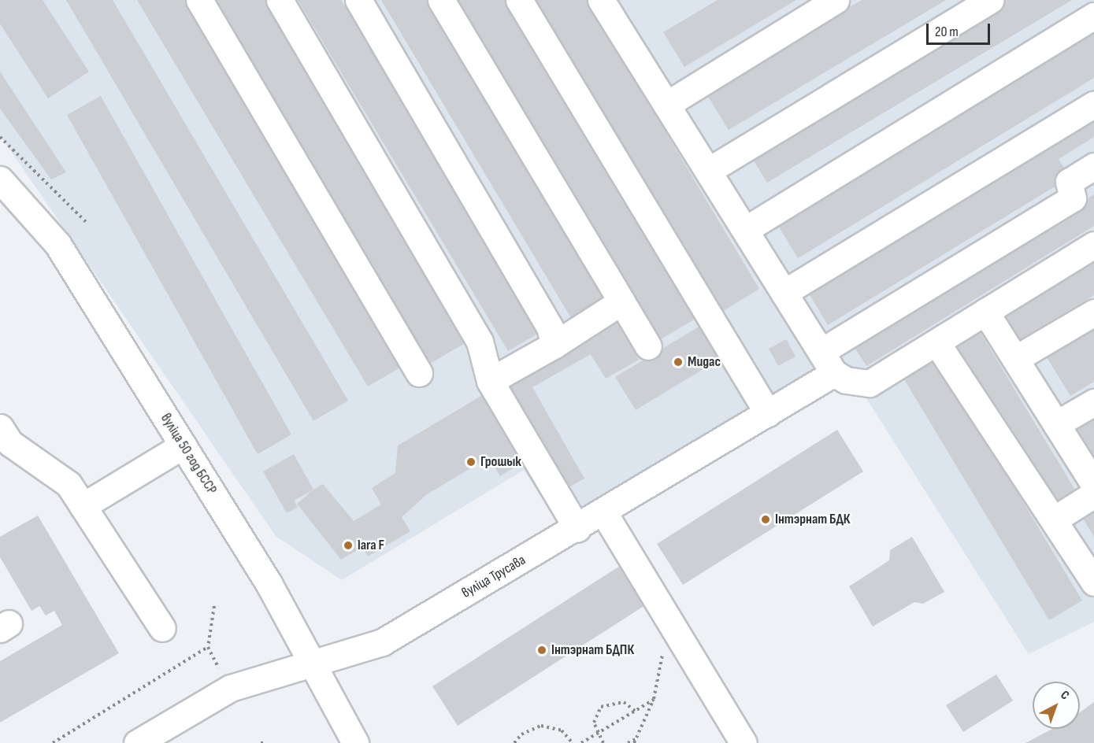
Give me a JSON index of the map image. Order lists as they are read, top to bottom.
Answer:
{
  "streets": {
    "street": ["вуліца 50 год БССР", "вуліца Трусава"]
  },
  "crossings": [
    ["вуліца 50 год БССР", "вуліца Трусава"]
  ],
  "places": [
    "Мидас",
    "Грошык",
    "Інтэрнат БДК",
    "lara F",
    "Інтэрнат БДПК"
  ],
  "scale_bar": "20 m",
  "north": "top right"
}
